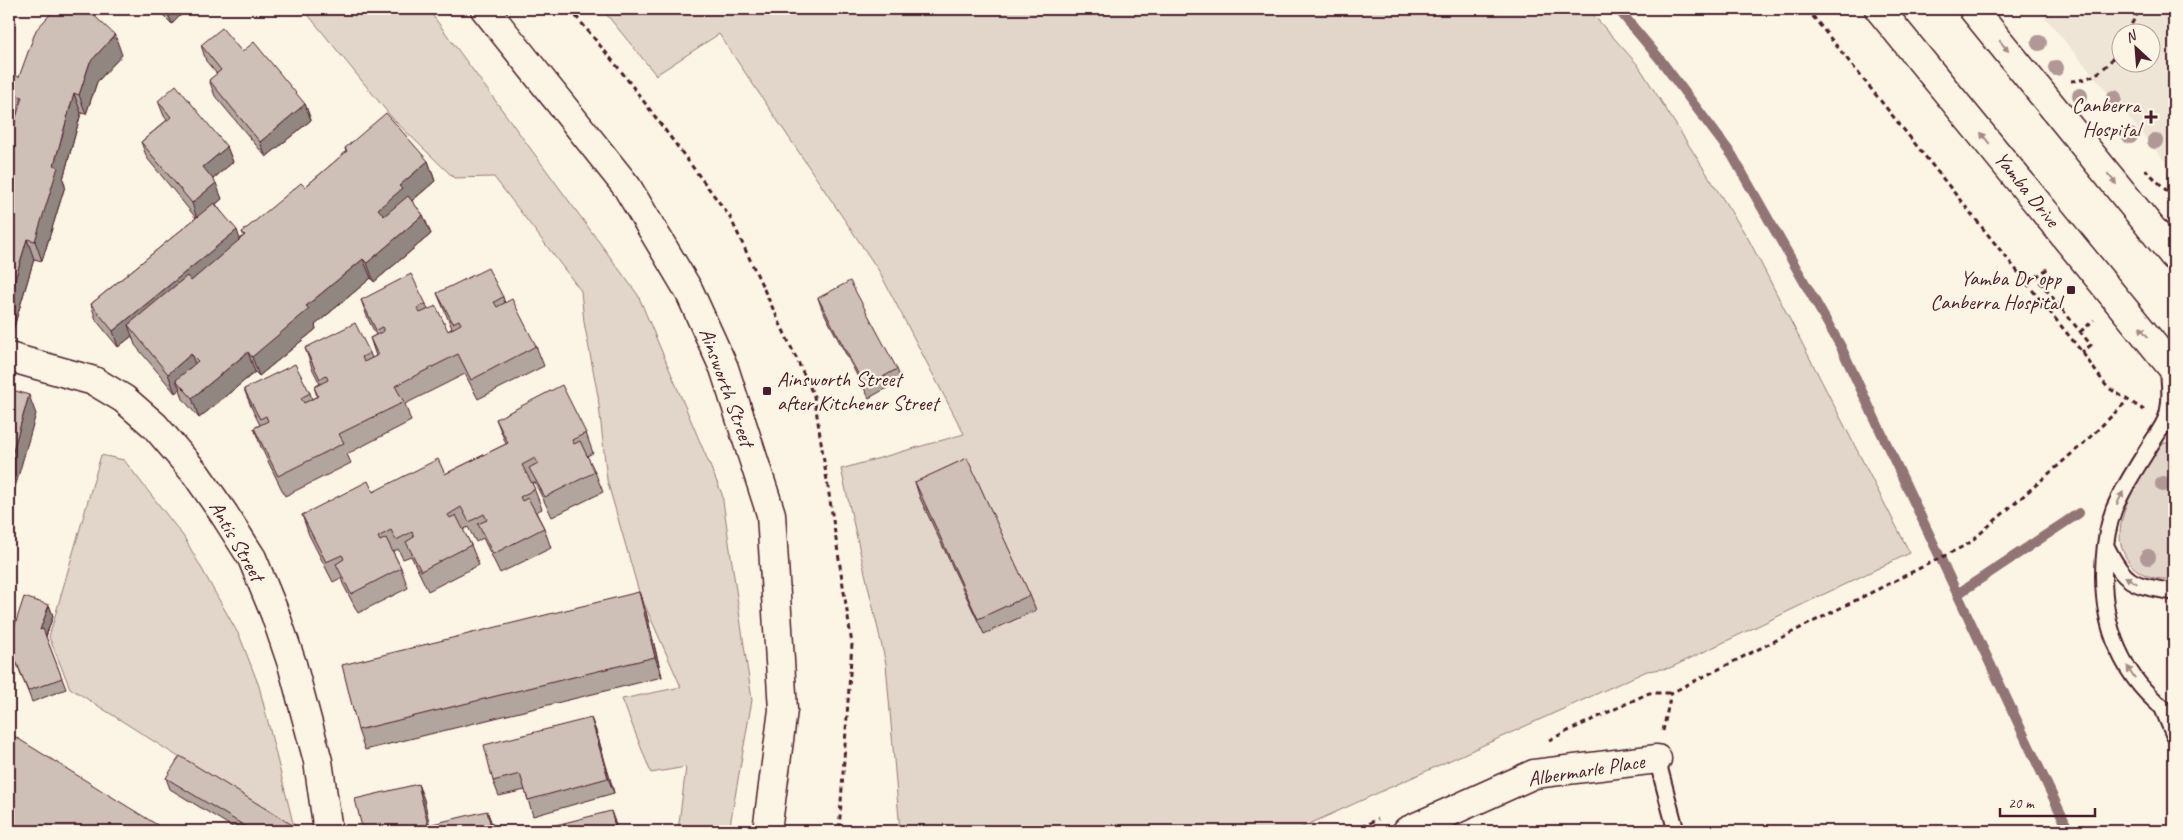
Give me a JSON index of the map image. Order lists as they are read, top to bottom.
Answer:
{
  "streets": {
    "street": [
      "Yamba Drive",
      "Ainsworth Street",
      "Antis Street",
      "Albermarle Place"
    ]
  },
  "places": {
    "health": ["Canberra Hospital"],
    "transit": ["Yamba Dr opp Canberra Hospital", "Ainsworth Street after Kitchener Street"]
  },
  "scale_bar": "20 m",
  "north": "top left"
}
